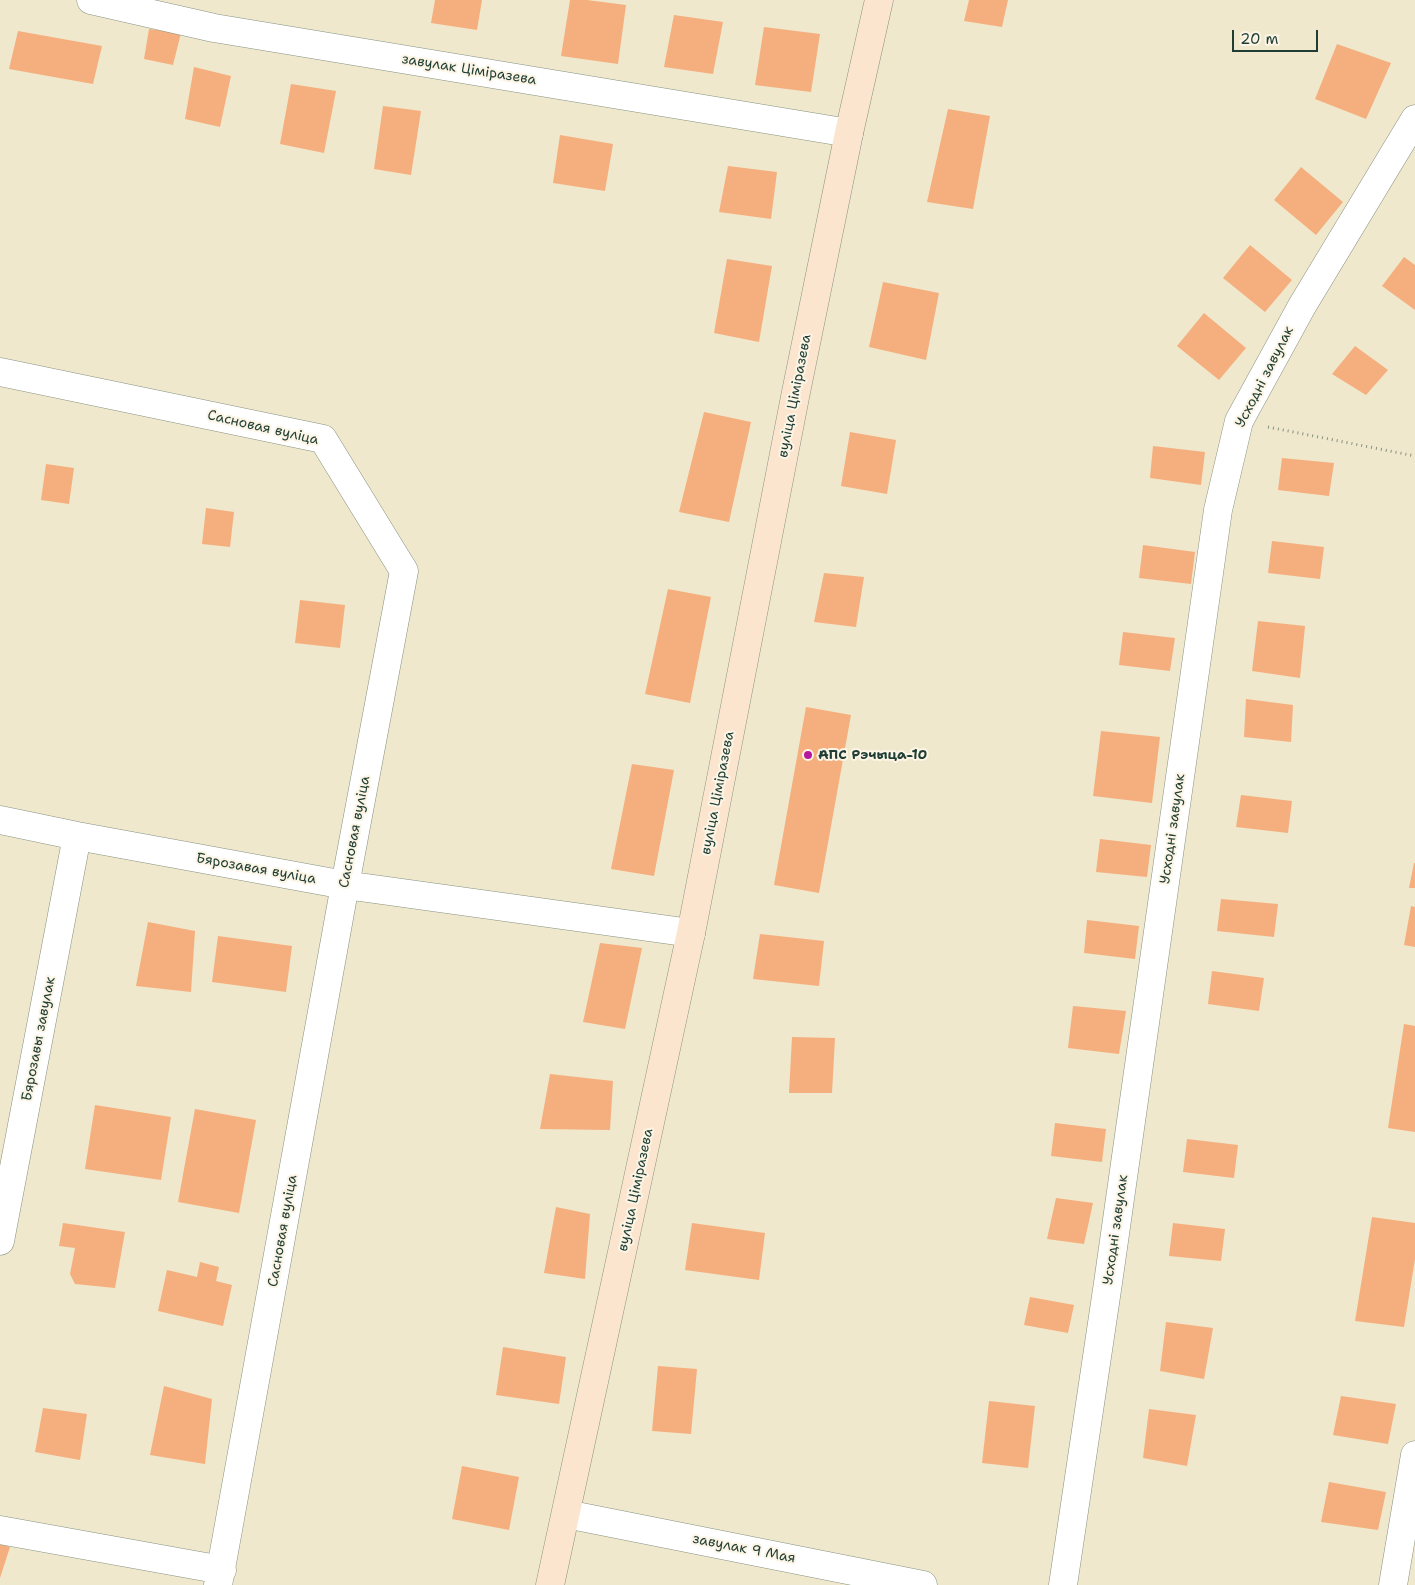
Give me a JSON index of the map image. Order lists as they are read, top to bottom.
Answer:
{
  "streets": {
    "street": [
      "завулак Ціміразева",
      "Усходні завулак",
      "вуліца Ціміразева",
      "Сасновая вуліца",
      "Бярозавая вуліца",
      "Бярозавы завулак",
      "завулак 9 Мая"
    ]
  },
  "crossings": [
    ["завулак Ціміразева", "вуліца Ціміразева"],
    ["вуліца Ціміразева", "Бярозавая вуліца"],
    ["вуліца Ціміразева", "завулак 9 Мая"],
    ["Сасновая вуліца", "Бярозавая вуліца"],
    ["Бярозавая вуліца", "Бярозавы завулак"]
  ],
  "places": ["АПС Рэчыца-10"],
  "scale_bar": "20 m"
}
